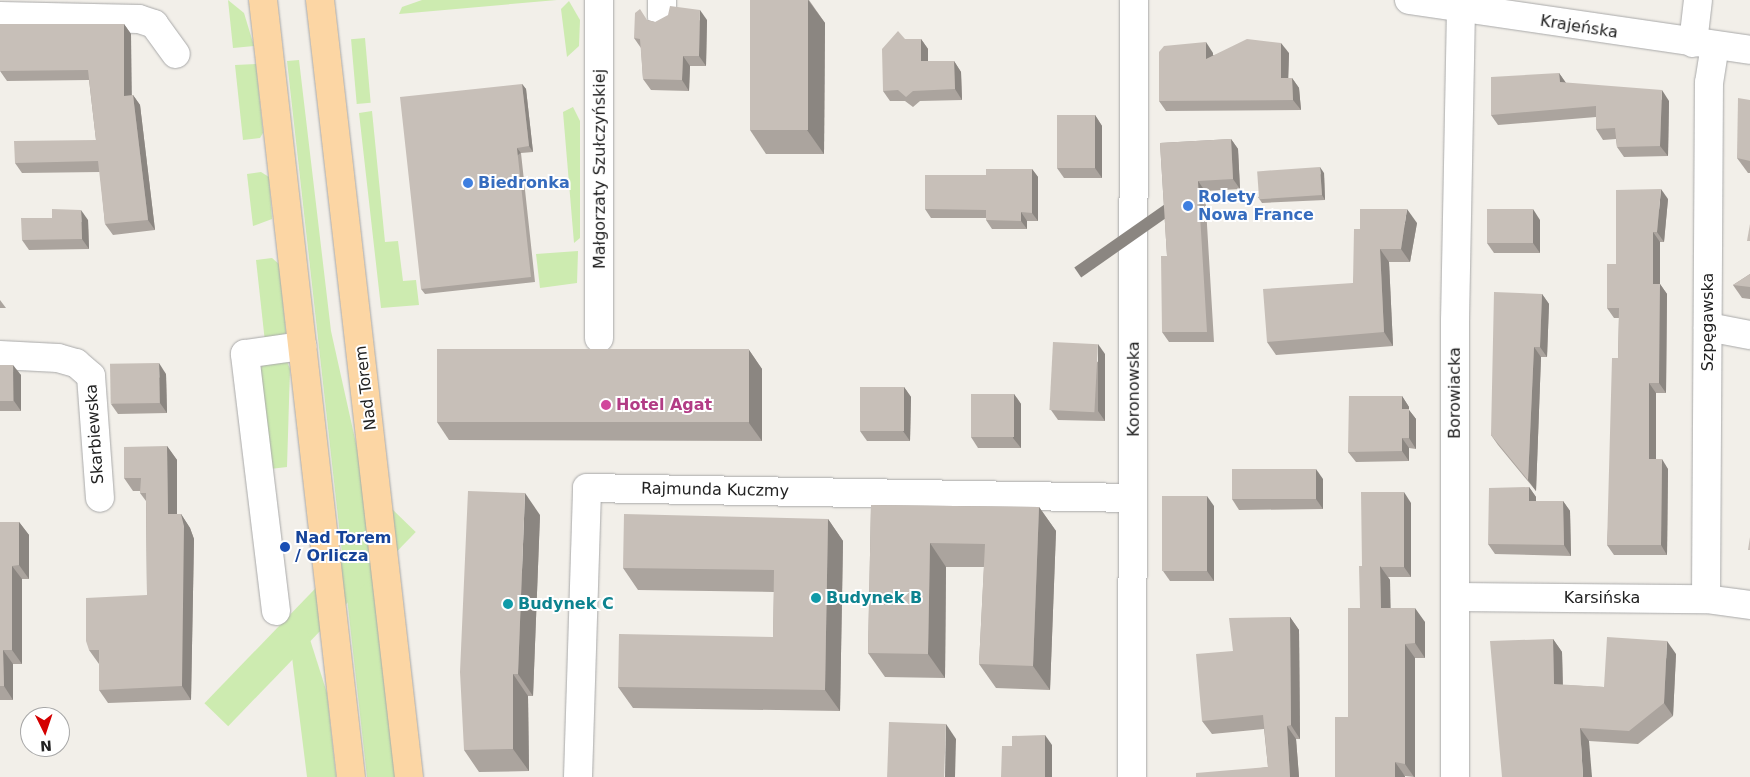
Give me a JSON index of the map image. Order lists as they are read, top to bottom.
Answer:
{
  "streets": {
    "main road": ["Nad Torem"],
    "street": [
      "Krajeńska",
      "Małgorzaty Szułczyńskiej",
      "Szpęgawska",
      "Koronowska",
      "Borowiacka",
      "Skarbiewska",
      "Rajmunda Kuczmy",
      "Karsińska"
    ]
  },
  "crossings": [
    ["Krajeńska", "Szpęgawska"],
    ["Krajeńska", "Borowiacka"],
    ["Szpęgawska", "Karsińska"],
    ["Koronowska", "Rajmunda Kuczmy"],
    ["Borowiacka", "Karsińska"]
  ],
  "places": [
    "Biedronka",
    "Rolety Nowa France",
    "Hotel Agat",
    "Nad Torem / Orlicza",
    "Budynek B",
    "Budynek C"
  ],
  "north": "bottom"
}
